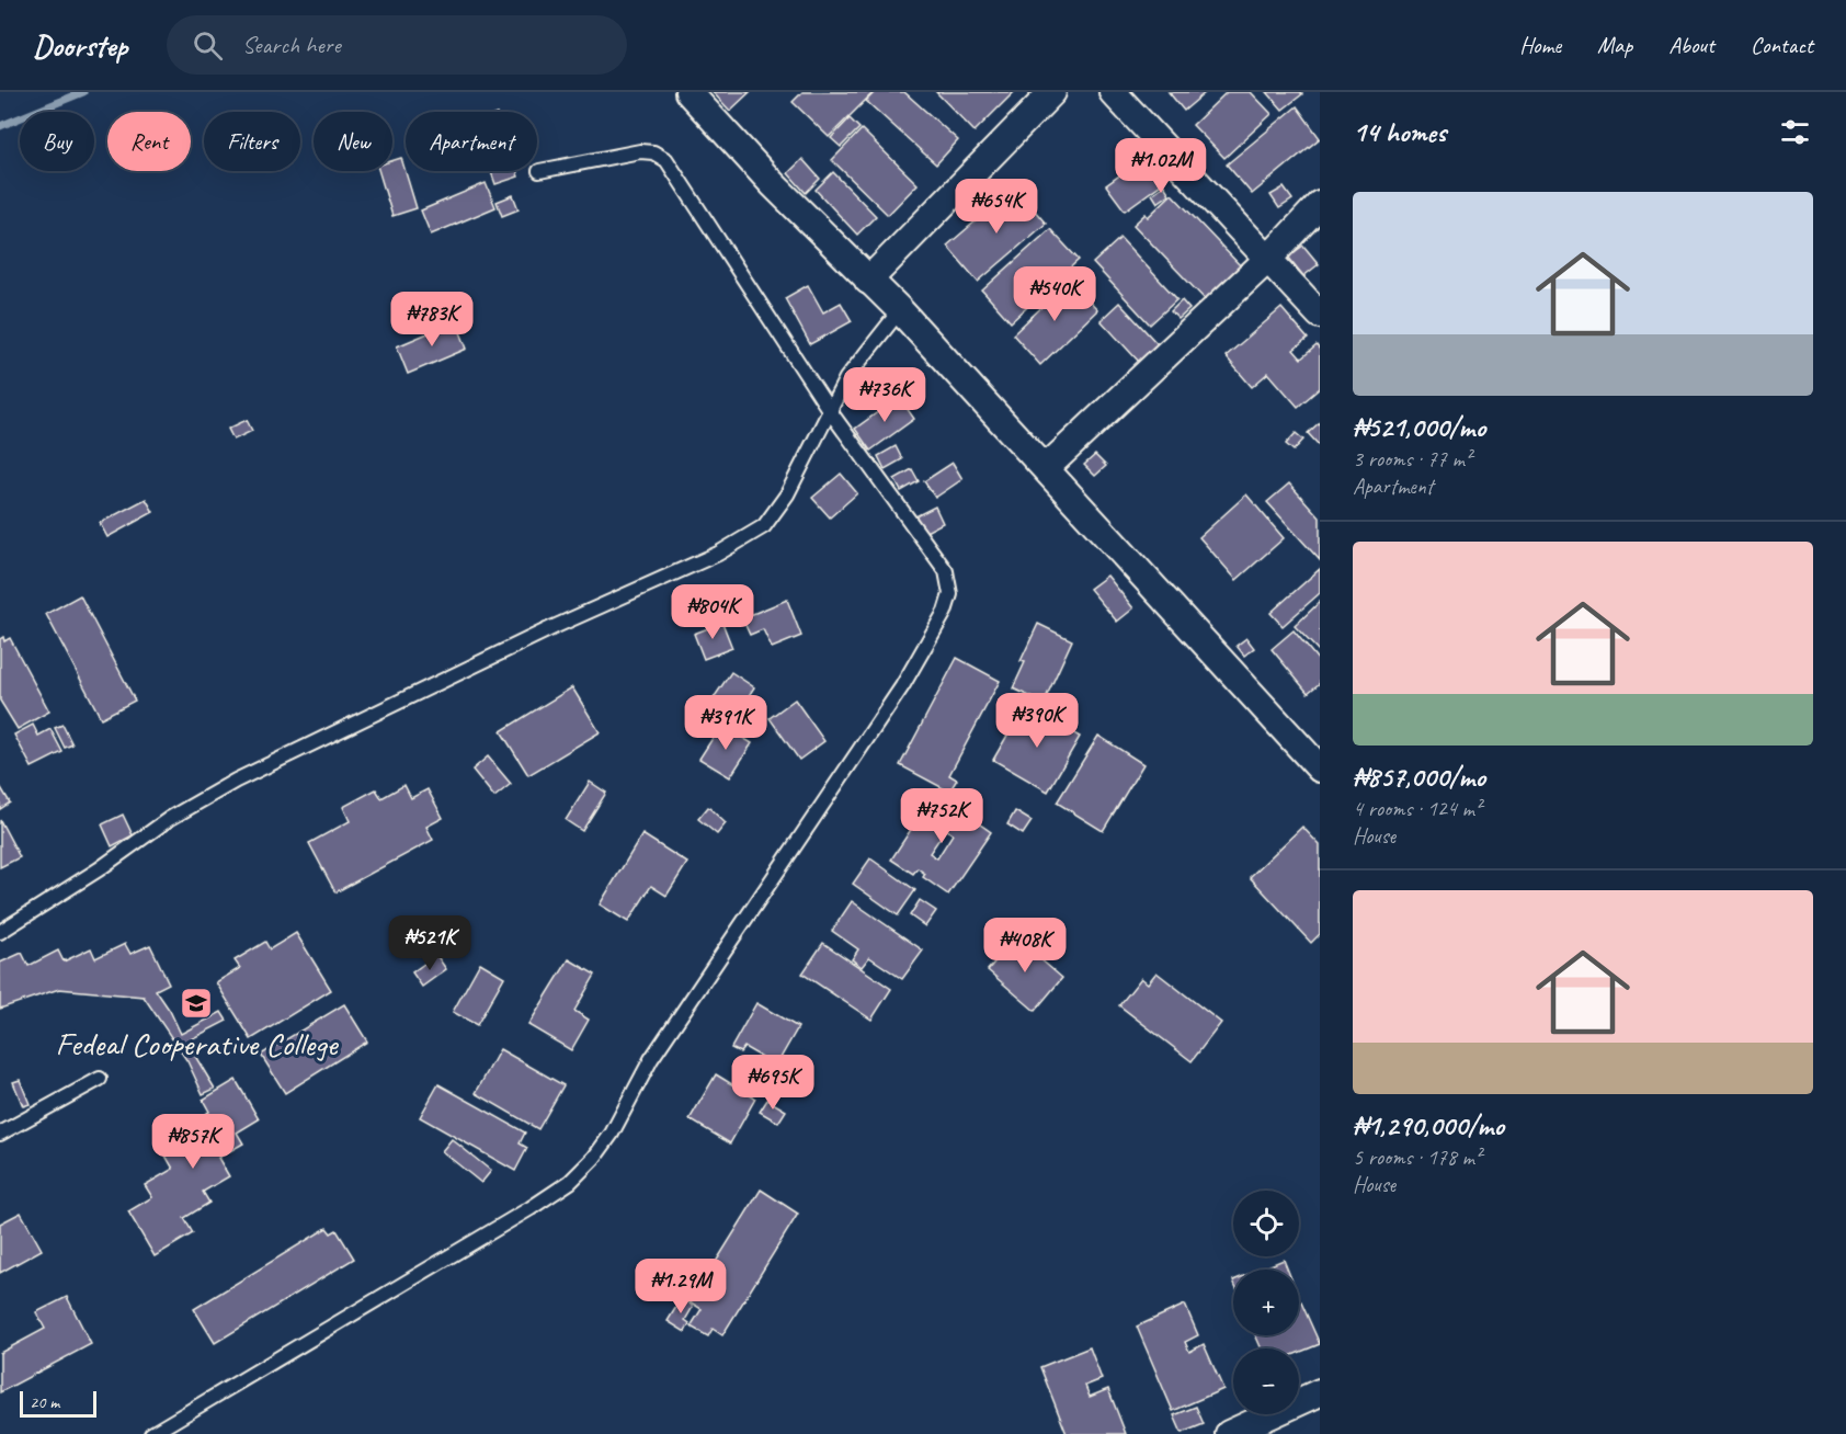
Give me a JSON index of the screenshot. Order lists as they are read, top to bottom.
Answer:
{
  "places": {
    "school or university": ["Fedeal Cooperative College"]
  },
  "scale_bar": "20 m",
  "page": {
    "header": "Doorstep",
    "search": "Search here",
    "nav": [
      "Home",
      "Map",
      "About",
      "Contact"
    ],
    "heading": "14 homes",
    "chip": [
      "Buy",
      "Rent",
      "Filters",
      "New",
      "Apartment"
    ],
    "price": [
      "₦1.02M",
      "₦654K",
      "₦540K",
      "₦783K",
      "₦736K",
      "₦804K",
      "₦390K",
      "₦391K",
      "₦752K",
      "₦521K",
      "₦408K",
      "₦695K",
      "₦857K",
      "₦1.29M"
    ],
    "list": [
      {
        "name": "₦521,000/mo",
        "note": "3 rooms · 77 m² · Apartment"
      },
      {
        "name": "₦857,000/mo",
        "note": "4 rooms · 124 m² · House"
      },
      {
        "name": "₦1,290,000/mo",
        "note": "5 rooms · 178 m² · House"
      }
    ],
    "map_buttons": ["+", "−"],
    "scale": "20 m"
  }
}
